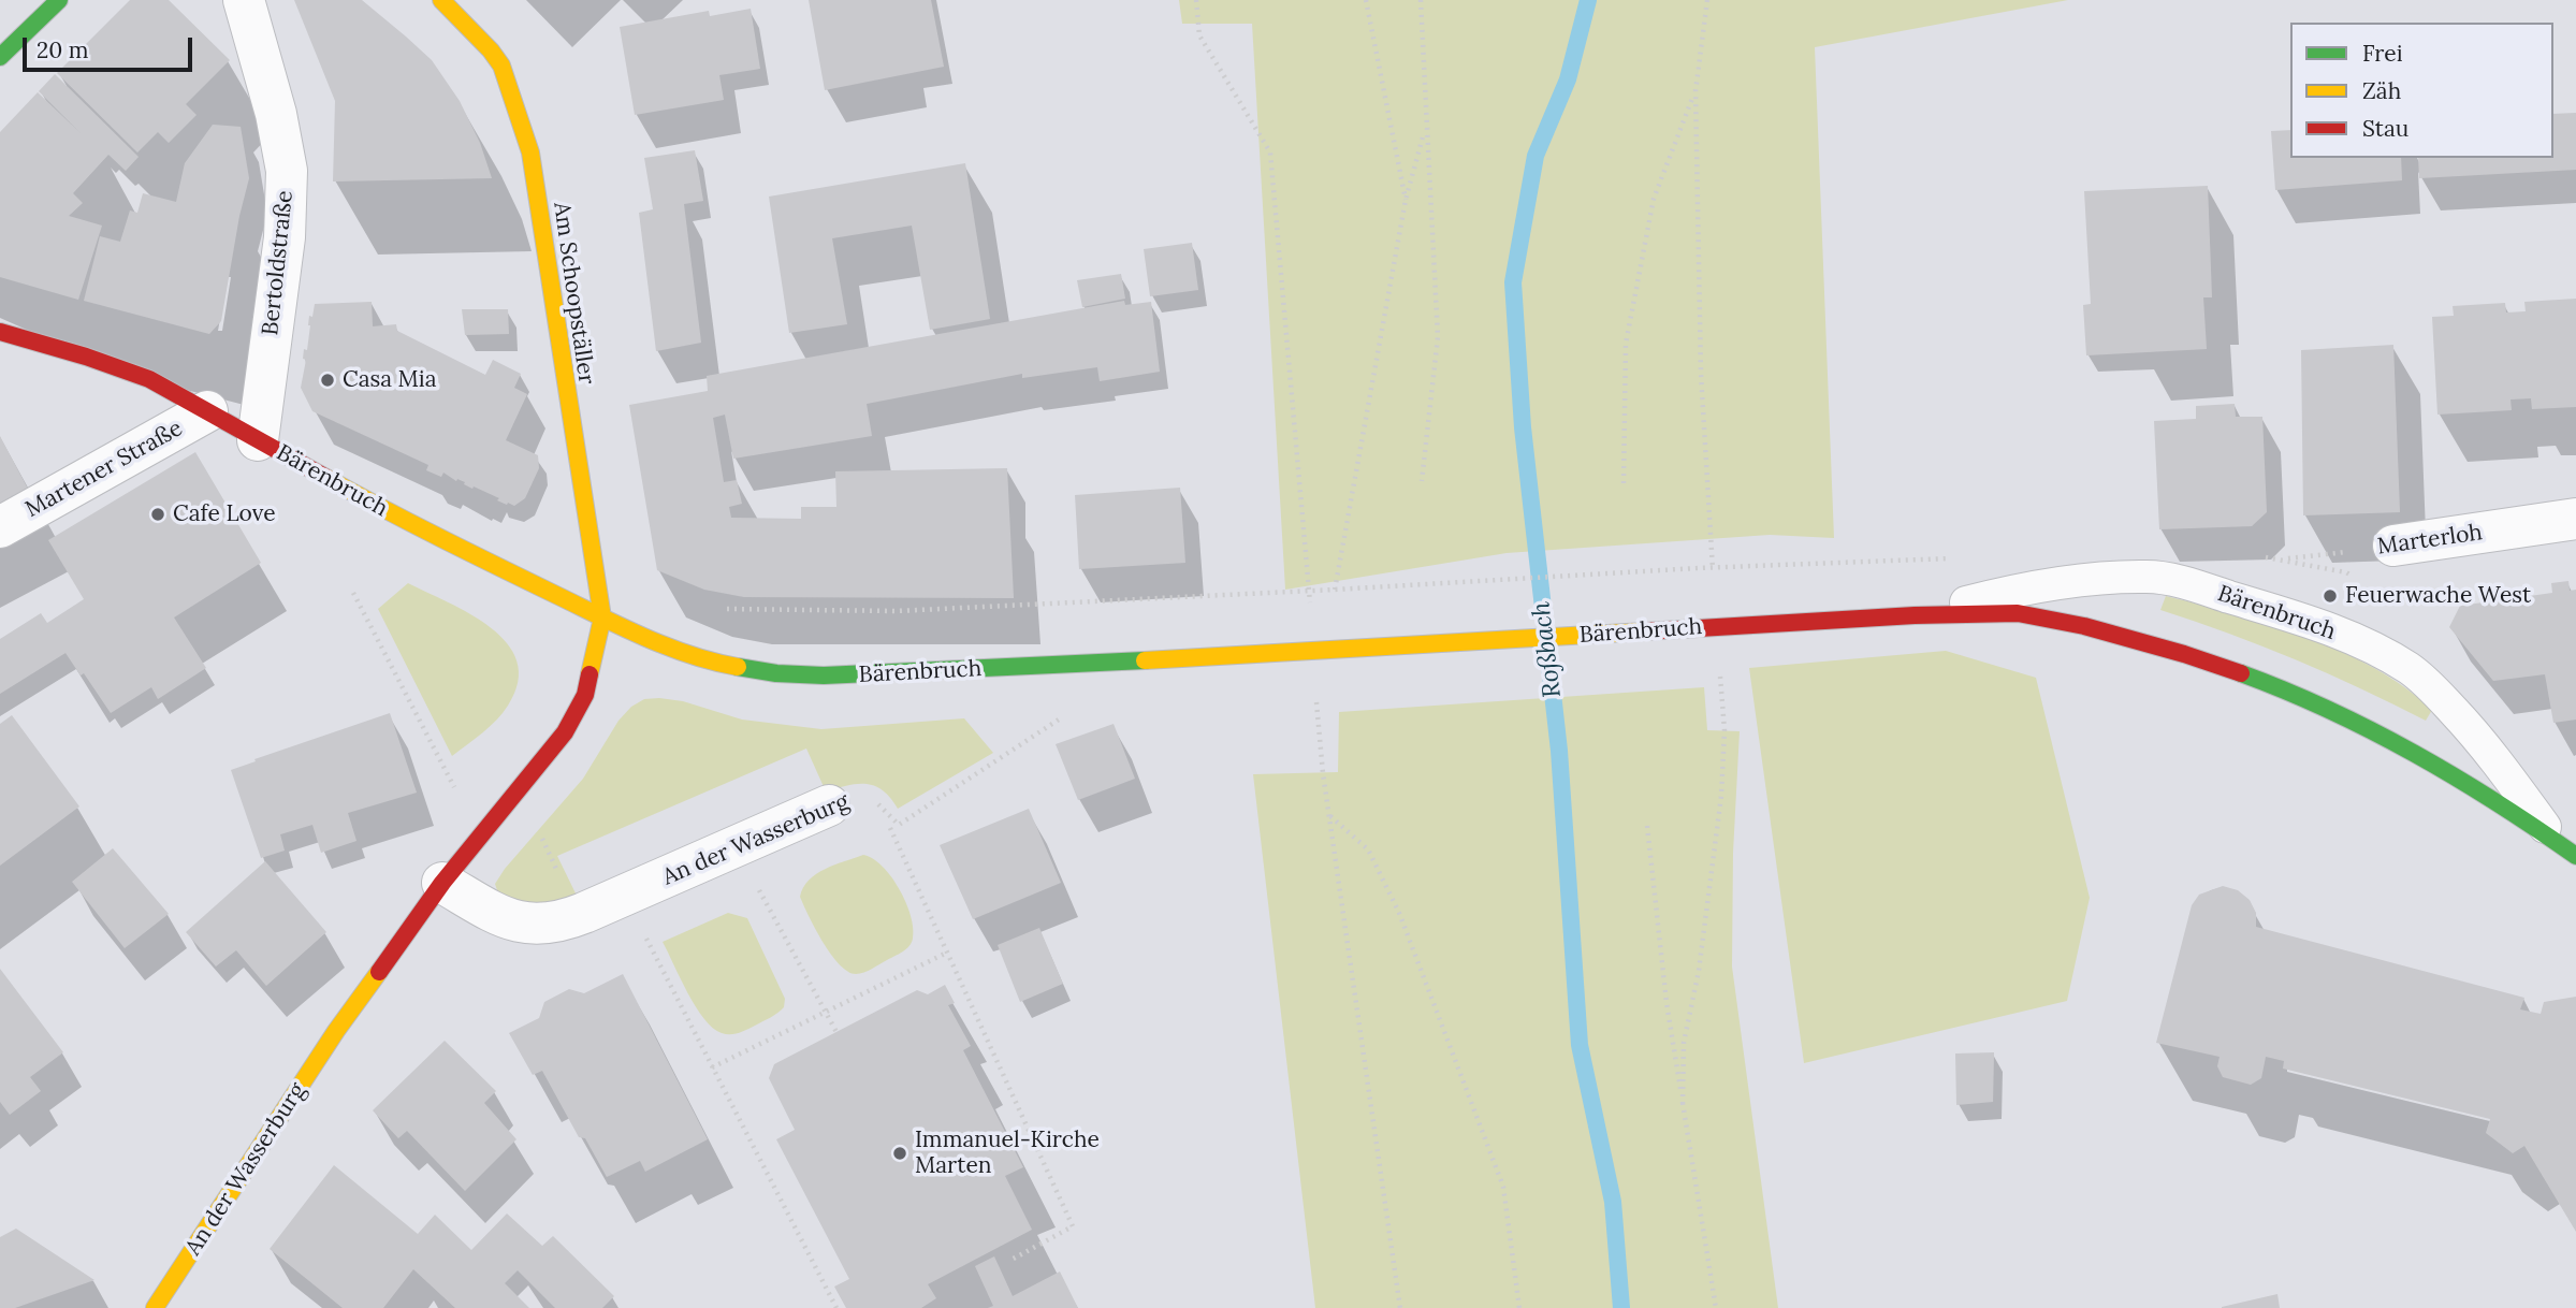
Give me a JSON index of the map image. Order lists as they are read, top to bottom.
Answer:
{
  "streets": {
    "main road": ["Am Schoopställer", "Bärenbruch", "An der Wasserburg"],
    "street": ["Bertoldstraße", "Martener Straße", "Marterloh"]
  },
  "crossings": [
    ["Bertoldstraße", "Bärenbruch"],
    ["Am Schoopställer", "Bärenbruch"],
    ["Am Schoopställer", "An der Wasserburg"],
    ["Martener Straße", "Bärenbruch"],
    ["Bärenbruch", "An der Wasserburg"]
  ],
  "water": ["Roßbach"],
  "places": [
    "Casa Mia",
    "Cafe Love",
    "Feuerwache West",
    "Immanuel-Kirche Marten"
  ],
  "legend": ["Frei", "Zäh", "Stau"],
  "scale_bar": "20 m"
}
